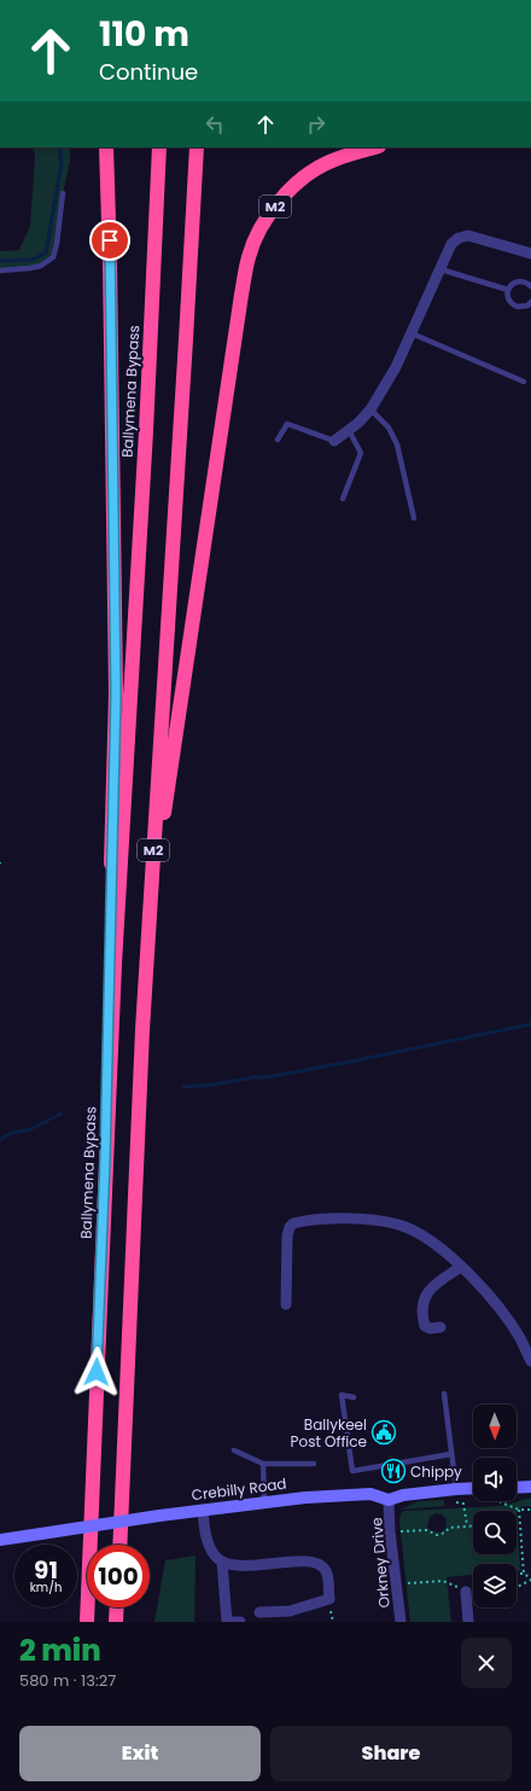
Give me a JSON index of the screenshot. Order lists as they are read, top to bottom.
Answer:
{
  "streets": {
    "highway": ["M2", "Ballymena Bypass"],
    "street": ["Crebilly Road", "Orkney Drive"]
  },
  "crossings": [
    ["M2", "Ballymena Bypass"],
    ["Crebilly Road", "Orkney Drive"]
  ],
  "places": {
    "public building": ["Ballykeel Post Office"],
    "restaurant": ["Chippy"]
  },
  "north": "bottom",
  "page": {
    "turn": ["110 m", "Continue"],
    "speed": "91 km/h",
    "limit": "100",
    "heading": ["2 min", "580 m · 13:27"],
    "buttons": ["Exit", "Share"]
  }
}
